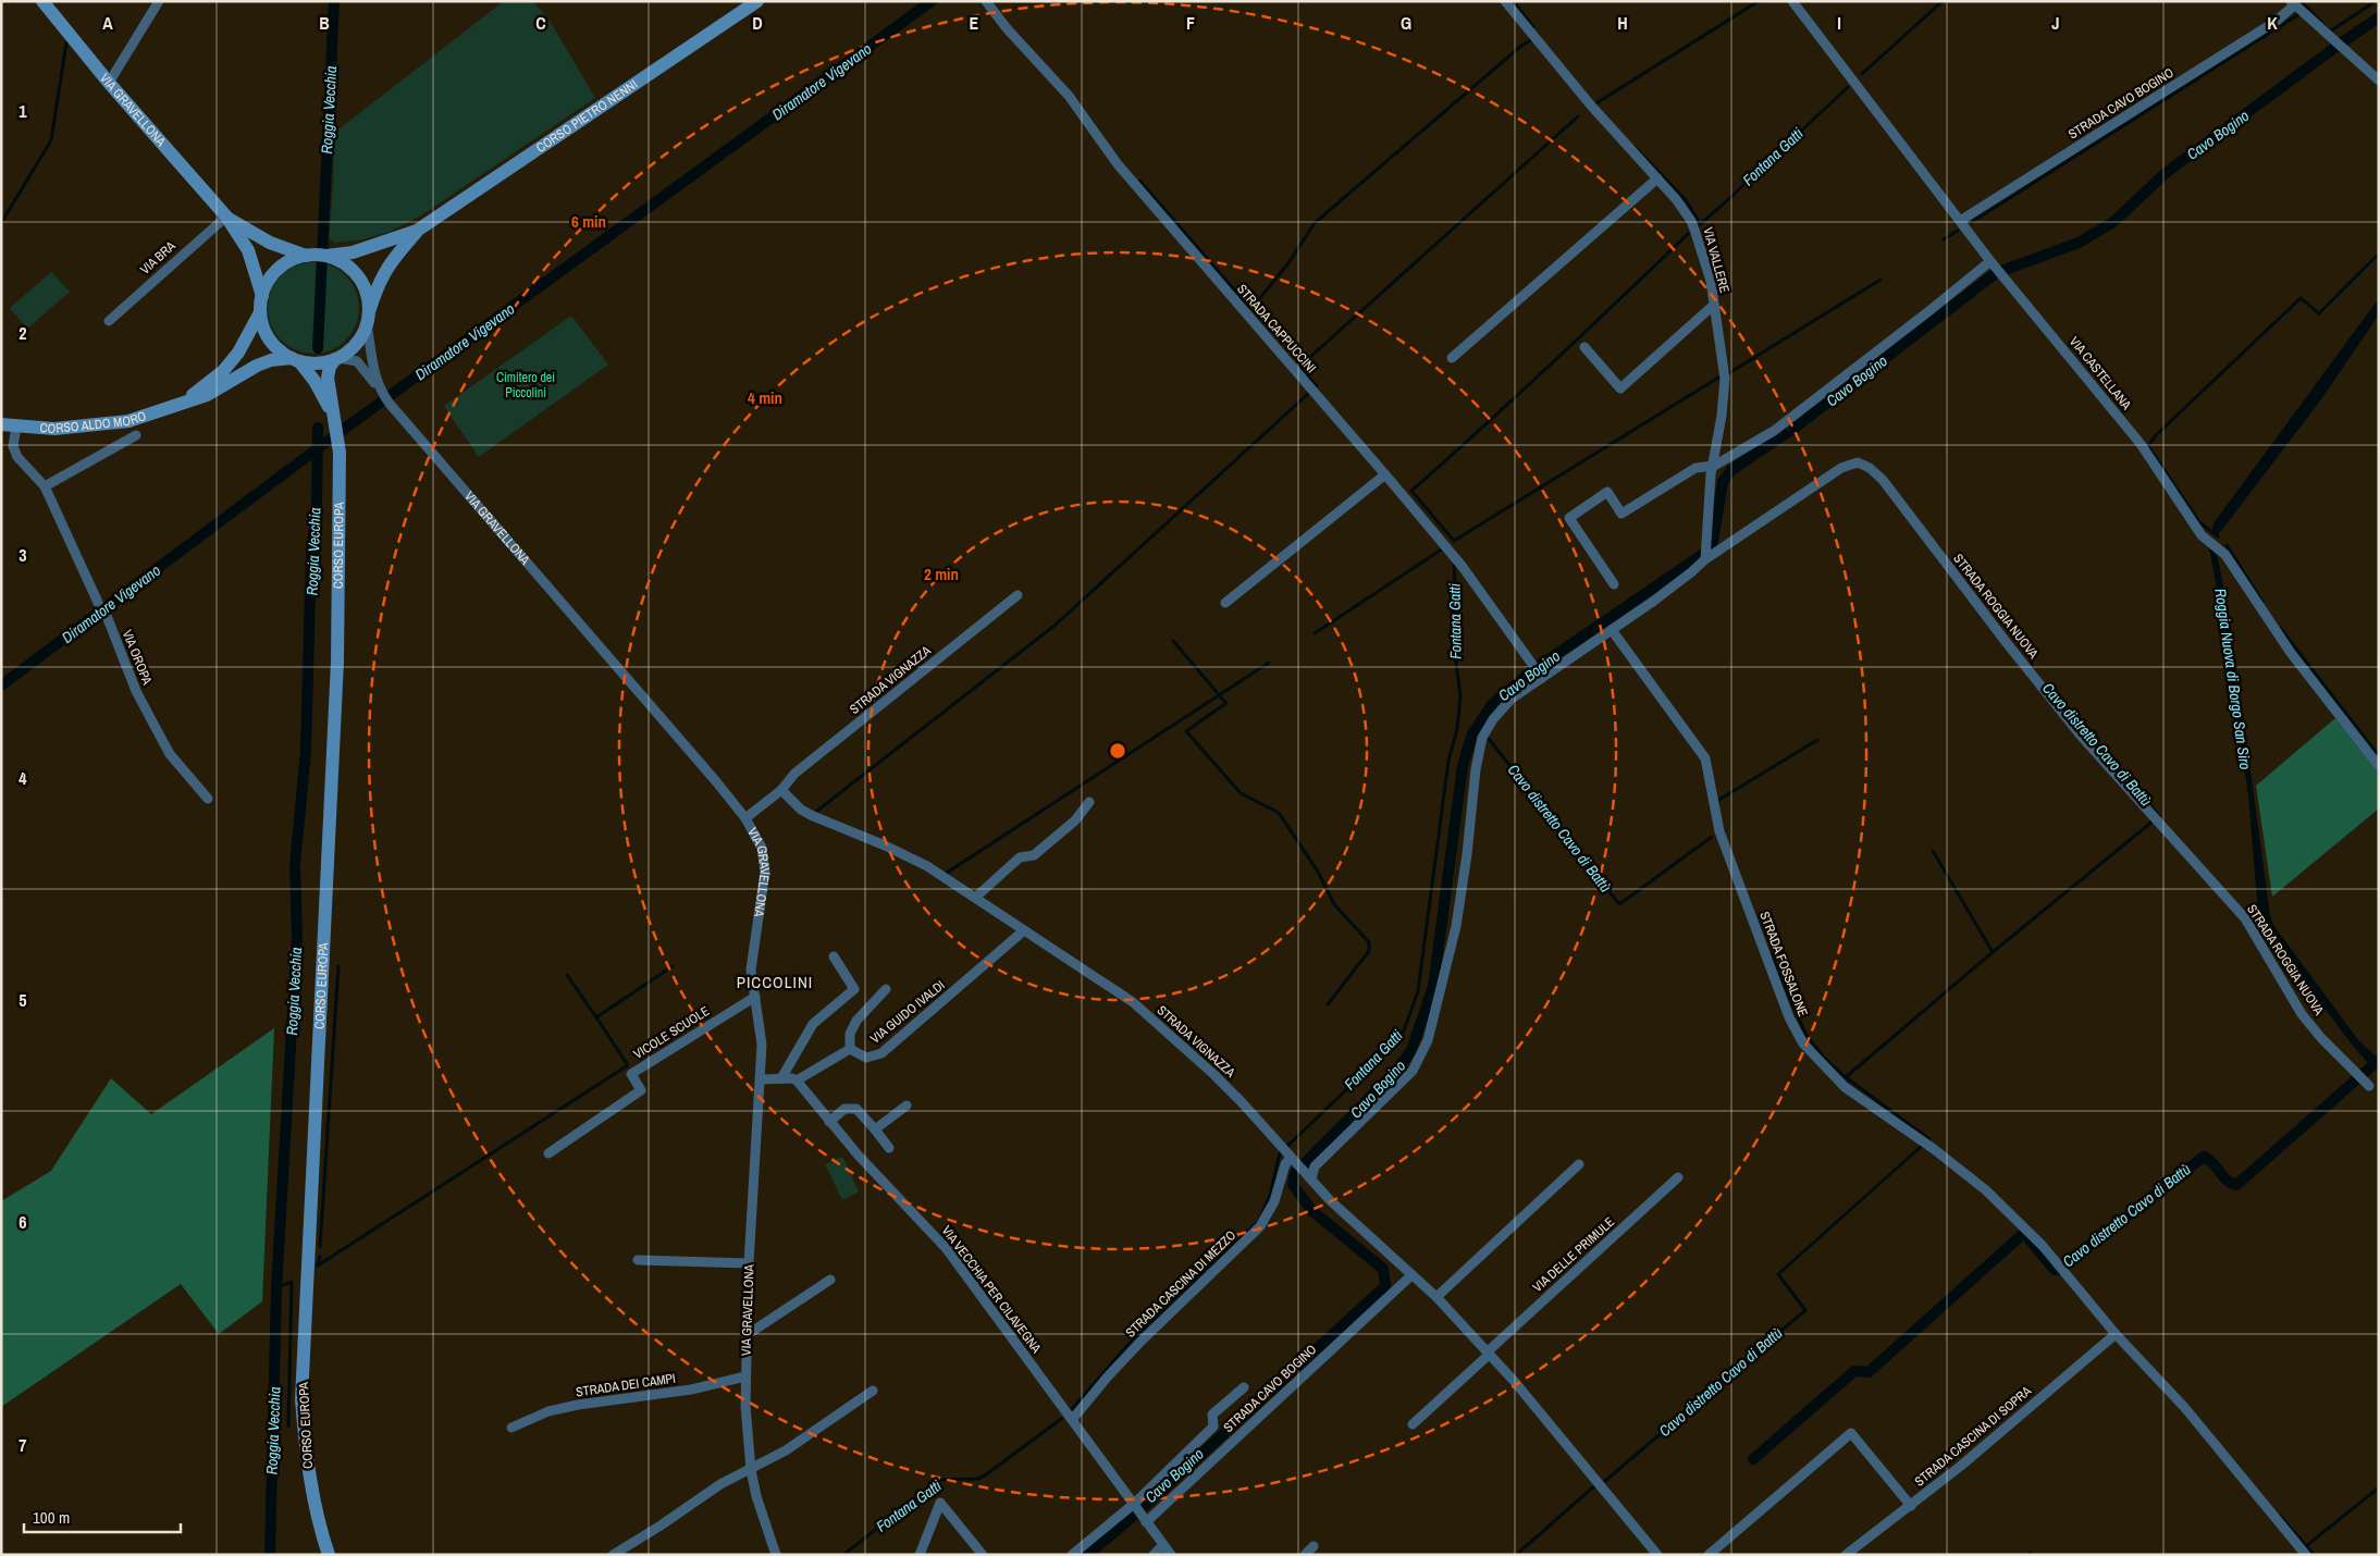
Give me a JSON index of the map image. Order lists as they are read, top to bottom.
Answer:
{
  "streets": {
    "main road": [
      "VIA GRAVELLONA",
      "CORSO PIETRO NENNI",
      "CORSO ALDO MORO",
      "CORSO EUROPA"
    ],
    "street": [
      "STRADA CAVO BOGINO",
      "VIA BRA",
      "VIA VALLERE",
      "STRADA CAPPUCCINI",
      "VIA CASTELLANA",
      "STRADA ROGGIA NUOVA",
      "VIA OROPA",
      "STRADA VIGNAZZA",
      "STRADA FOSSALONE",
      "VIA GUIDO IVALDI",
      "VICOLE SCUOLE",
      "VIA DELLE PRIMULE",
      "STRADA CASCINA DI MEZZO",
      "VIA VECCHIA PER CILAVEGNA",
      "STRADA DEI CAMPI",
      "STRADA CASCINA DI SOPRA"
    ]
  },
  "crossings": [
    ["STRADA CAVO BOGINO", "VIA CASTELLANA"],
    ["STRADA CAVO BOGINO", "STRADA VIGNAZZA"],
    ["STRADA CAVO BOGINO", "VIA VECCHIA PER CILAVEGNA"],
    ["VIA GRAVELLONA", "CORSO PIETRO NENNI"],
    ["VIA GRAVELLONA", "VIA BRA"],
    ["VIA GRAVELLONA", "CORSO ALDO MORO"],
    ["VIA GRAVELLONA", "CORSO EUROPA"],
    ["VIA GRAVELLONA", "STRADA VIGNAZZA"],
    ["VIA GRAVELLONA", "VICOLE SCUOLE"],
    ["VIA GRAVELLONA", "STRADA DEI CAMPI"],
    ["CORSO PIETRO NENNI", "CORSO ALDO MORO"],
    ["CORSO PIETRO NENNI", "CORSO EUROPA"],
    ["VIA VALLERE", "STRADA ROGGIA NUOVA"],
    ["CORSO ALDO MORO", "CORSO EUROPA"],
    ["CORSO ALDO MORO", "VIA OROPA"],
    ["STRADA VIGNAZZA", "VIA GUIDO IVALDI"],
    ["STRADA VIGNAZZA", "VIA DELLE PRIMULE"],
    ["STRADA VIGNAZZA", "STRADA CASCINA DI MEZZO"],
    ["STRADA FOSSALONE", "STRADA CASCINA DI SOPRA"],
    ["STRADA CASCINA DI MEZZO", "VIA VECCHIA PER CILAVEGNA"]
  ],
  "districts": ["PICCOLINI"],
  "water": [
    "Diramatore Vigevano",
    "Roggia Vecchia",
    "Cavo Bogino",
    "Fontana Gatti",
    "Roggia Nuova di Borgo San Siro",
    "Cavo distretto Cavo di Battù"
  ],
  "parks": ["Cimitero dei Piccolini"],
  "scale_bar": "100 m",
  "grid": {
    "columns": [
      "A",
      "B",
      "C",
      "D",
      "E",
      "F",
      "G",
      "H",
      "I",
      "J",
      "K"
    ],
    "rows": [
      "1",
      "2",
      "3",
      "4",
      "5",
      "6",
      "7"
    ]
  },
  "rings": ["6 min", "4 min", "2 min"]
}
